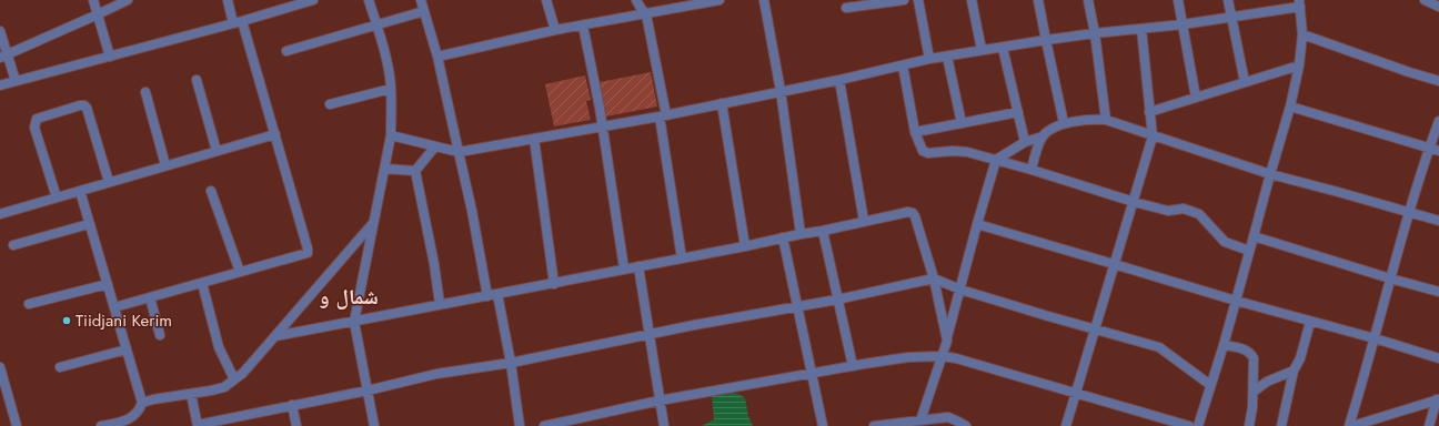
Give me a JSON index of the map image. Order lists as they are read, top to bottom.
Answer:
{
  "districts": ["شمال و"],
  "places": ["Tiidjani Kerim"]
}
